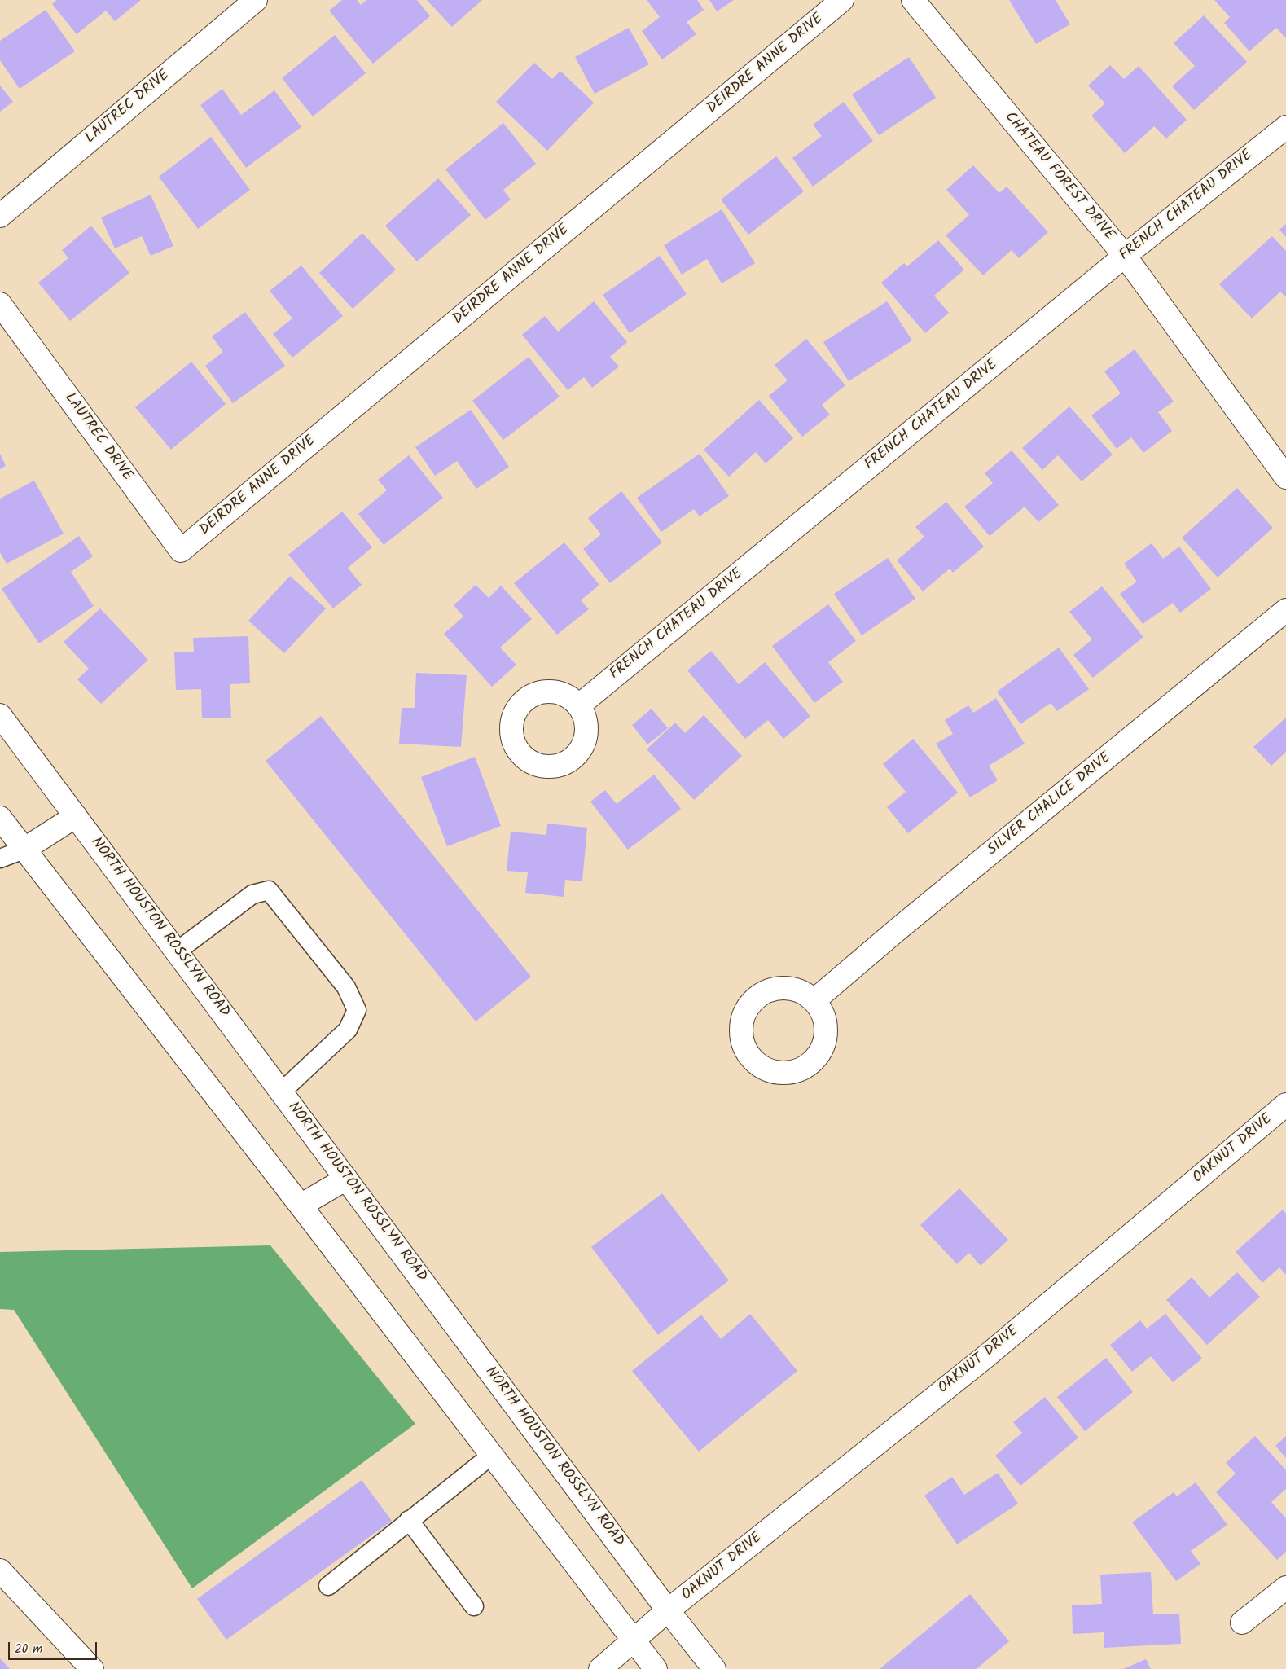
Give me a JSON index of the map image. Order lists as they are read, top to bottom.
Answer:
{
  "streets": {
    "street": [
      "DEIRDRE ANNE DRIVE",
      "LAUTREC DRIVE",
      "CHATEAU FOREST DRIVE",
      "FRENCH CHATEAU DRIVE",
      "SILVER CHALICE DRIVE",
      "NORTH HOUSTON ROSSLYN ROAD",
      "OAKNUT DRIVE"
    ]
  },
  "crossings": [
    ["DEIRDRE ANNE DRIVE", "LAUTREC DRIVE"],
    ["CHATEAU FOREST DRIVE", "FRENCH CHATEAU DRIVE"],
    ["NORTH HOUSTON ROSSLYN ROAD", "OAKNUT DRIVE"]
  ],
  "scale_bar": "20 m"
}
